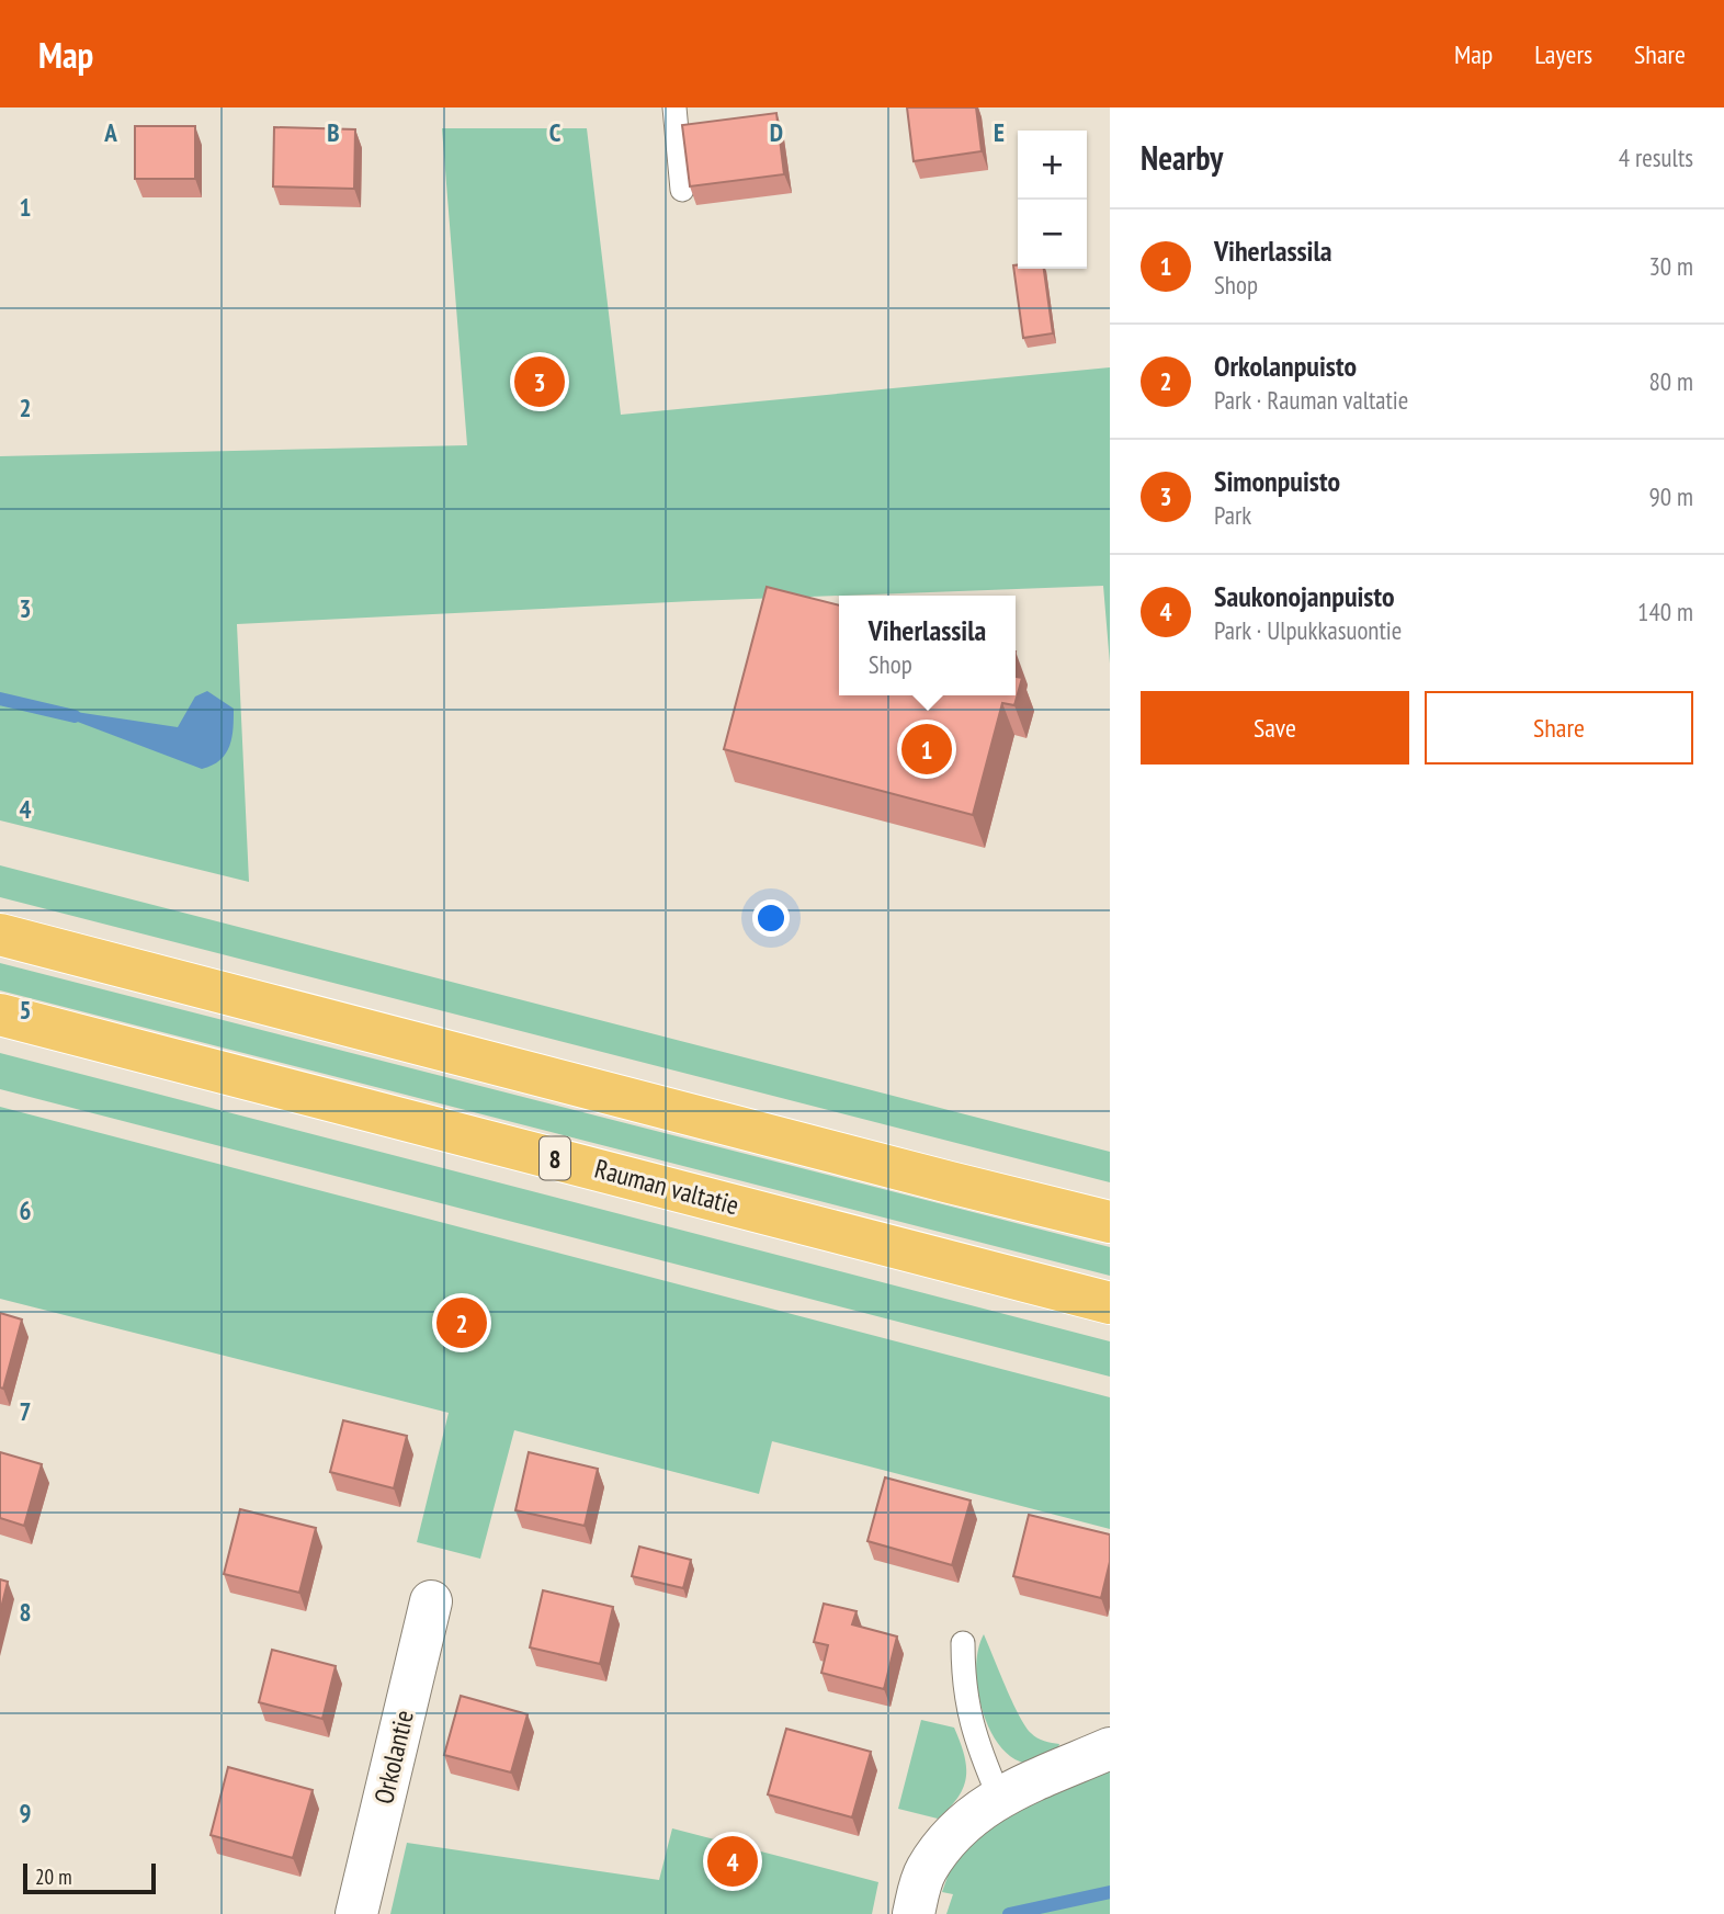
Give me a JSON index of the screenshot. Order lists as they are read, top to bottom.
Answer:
{
  "streets": {
    "highway": ["8", "Rauman valtatie"],
    "street": ["Orkolantie"]
  },
  "scale_bar": "20 m",
  "page": {
    "header": "Map",
    "nav": ["Map", "Layers", "Share"],
    "heading": ["Nearby", "4 results"],
    "map_buttons": ["+", "−"],
    "list": [
      {
        "mark": "1",
        "name": "Viherlassila",
        "note": "Shop",
        "value": "30 m"
      },
      {
        "mark": "2",
        "name": "Orkolanpuisto",
        "note": "Park · Rauman valtatie",
        "value": "80 m"
      },
      {
        "mark": "3",
        "name": "Simonpuisto",
        "note": "Park",
        "value": "90 m"
      },
      {
        "mark": "4",
        "name": "Saukonojanpuisto",
        "note": "Park · Ulpukkasuontie",
        "value": "140 m"
      }
    ],
    "pins": [
      "3",
      "1",
      "2",
      "4"
    ],
    "popup": ["Viherlassila", "Shop"],
    "buttons": ["Save", "Share"],
    "scale": "20 m"
  },
  "grid": {
    "columns": [
      "A",
      "B",
      "C",
      "D",
      "E"
    ],
    "rows": [
      "1",
      "2",
      "3",
      "4",
      "5",
      "6",
      "7",
      "8",
      "9"
    ]
  }
}
